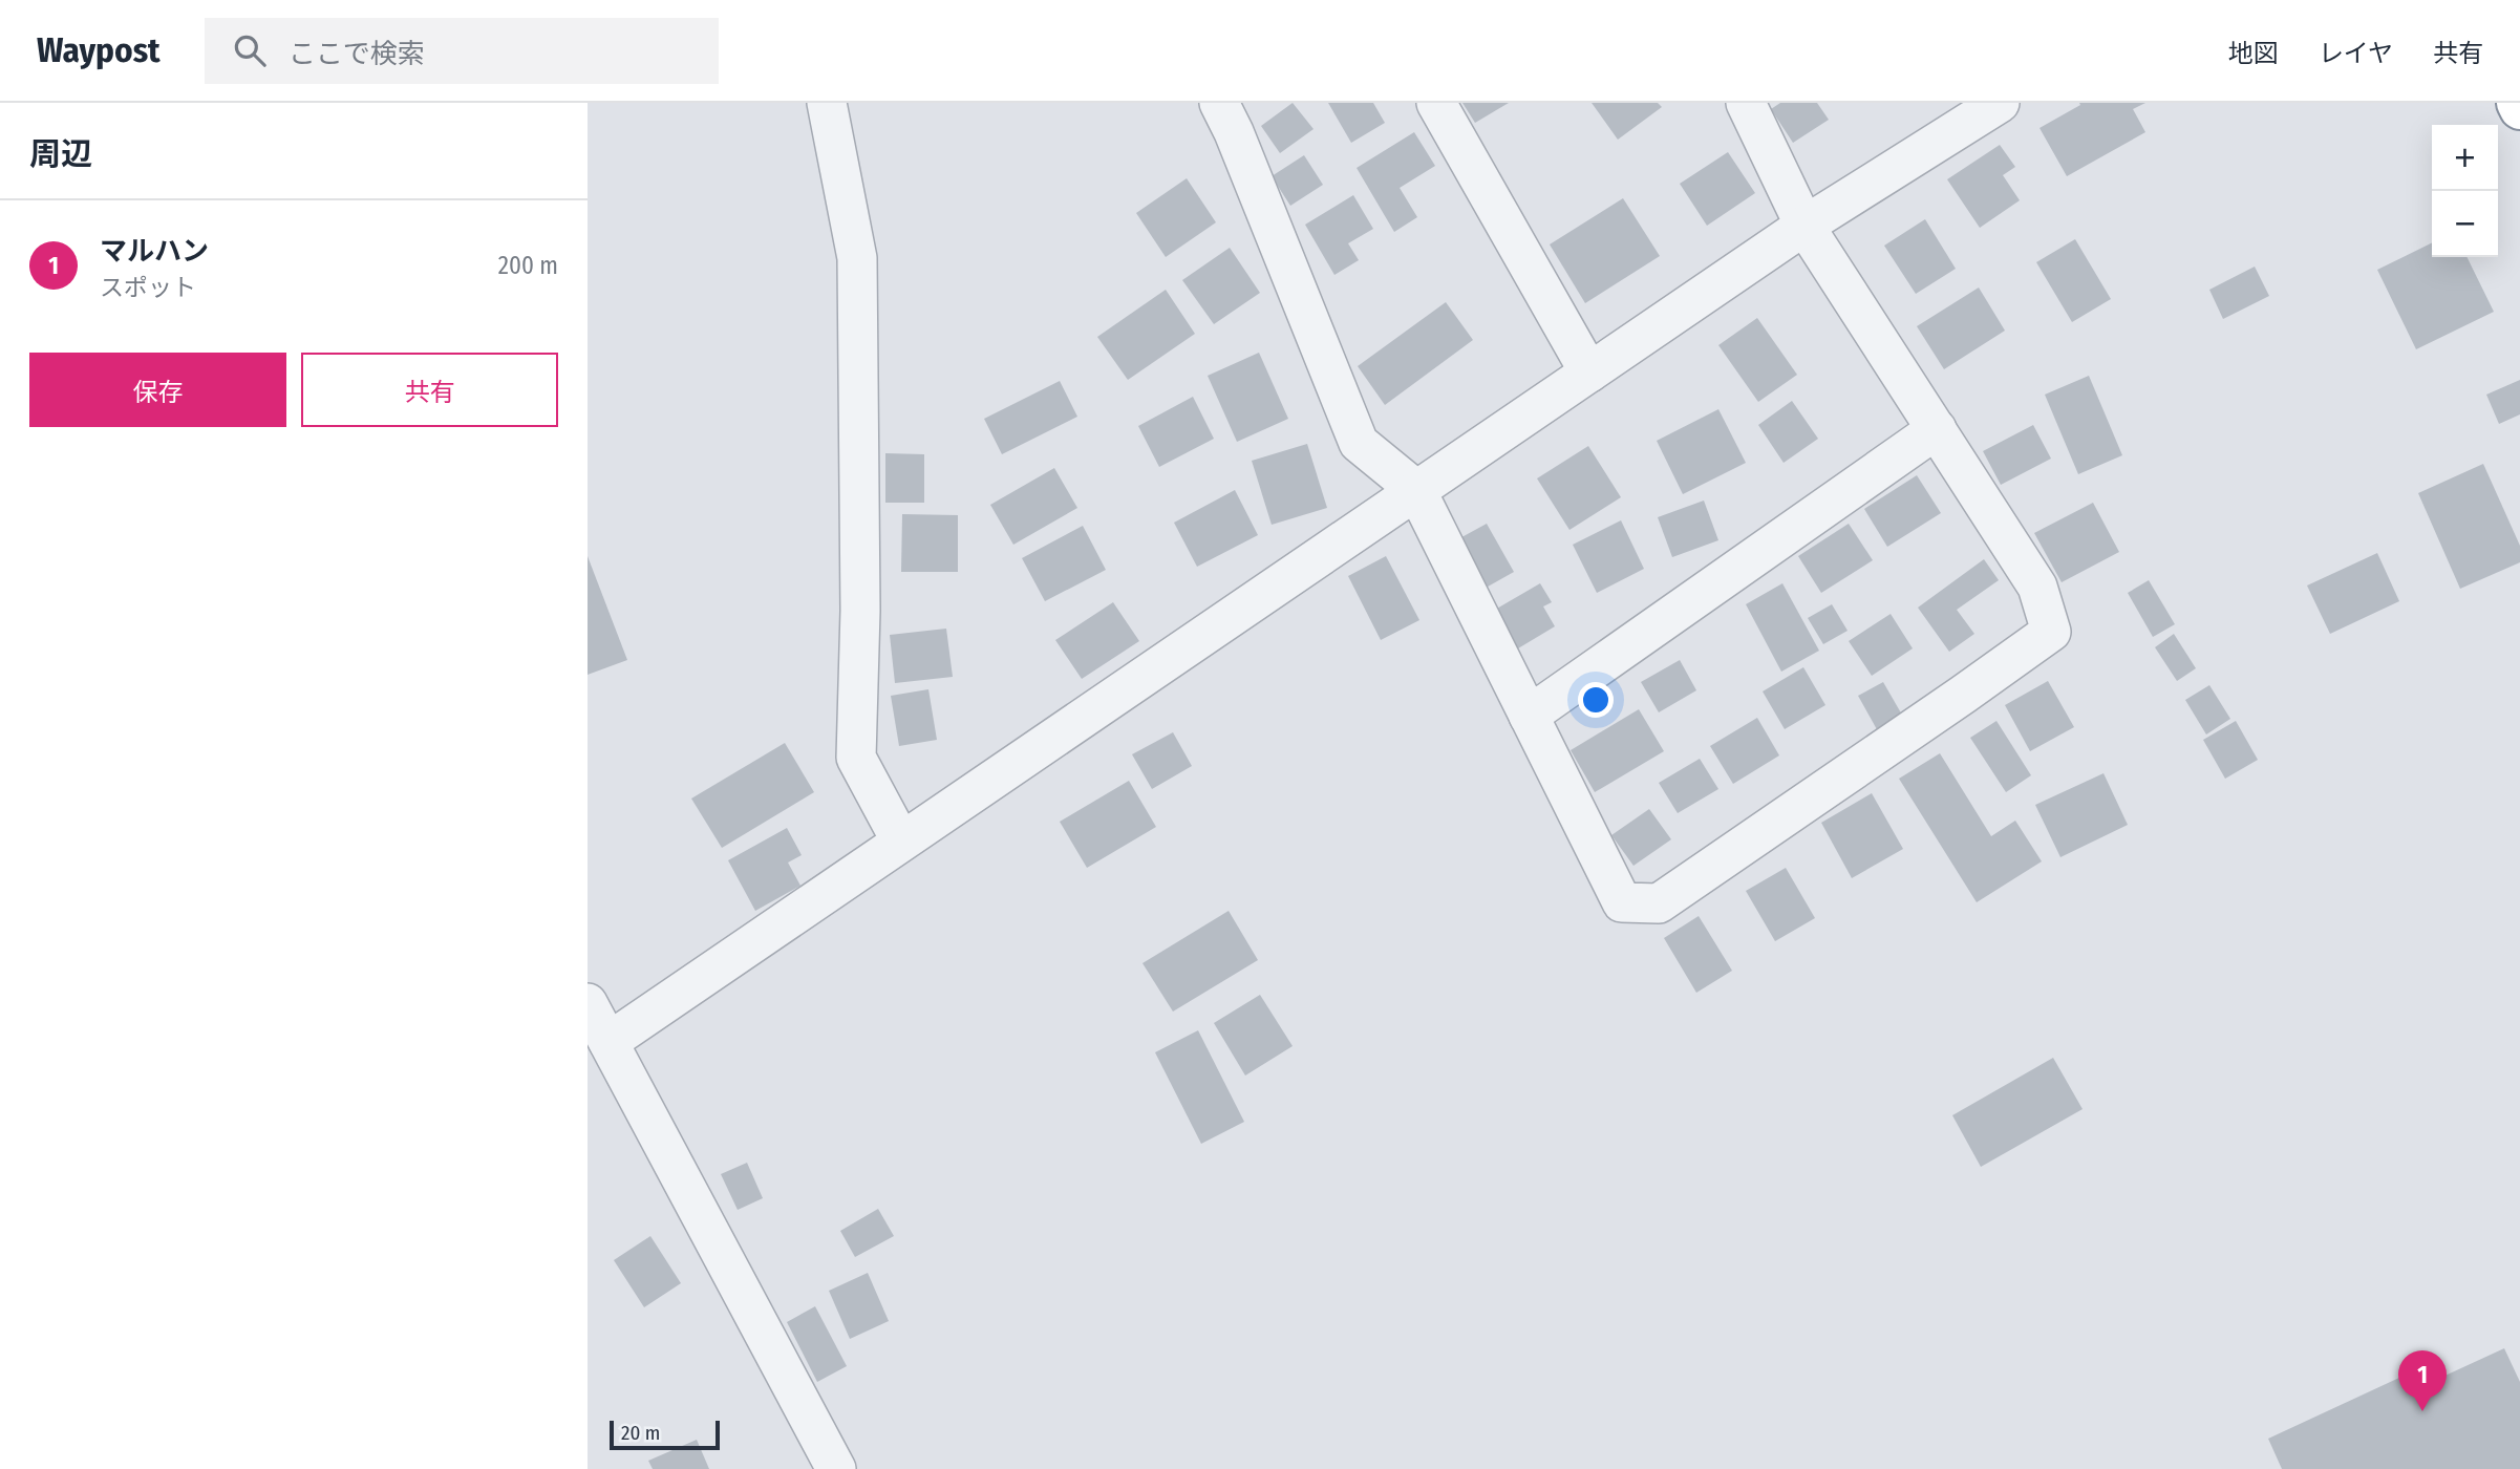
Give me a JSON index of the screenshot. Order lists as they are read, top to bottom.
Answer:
{
  "scale_bar": "20 m",
  "page": {
    "header": "Waypost",
    "search": "ここで検索",
    "nav": ["地図", "レイヤ", "共有"],
    "heading": "周辺",
    "map_buttons": ["+", "−"],
    "list": [
      {
        "mark": "1",
        "name": "マルハン",
        "note": "スポット",
        "value": "200 m"
      }
    ],
    "buttons": ["保存", "共有"],
    "pins": "1",
    "scale": "20 m"
  }
}
